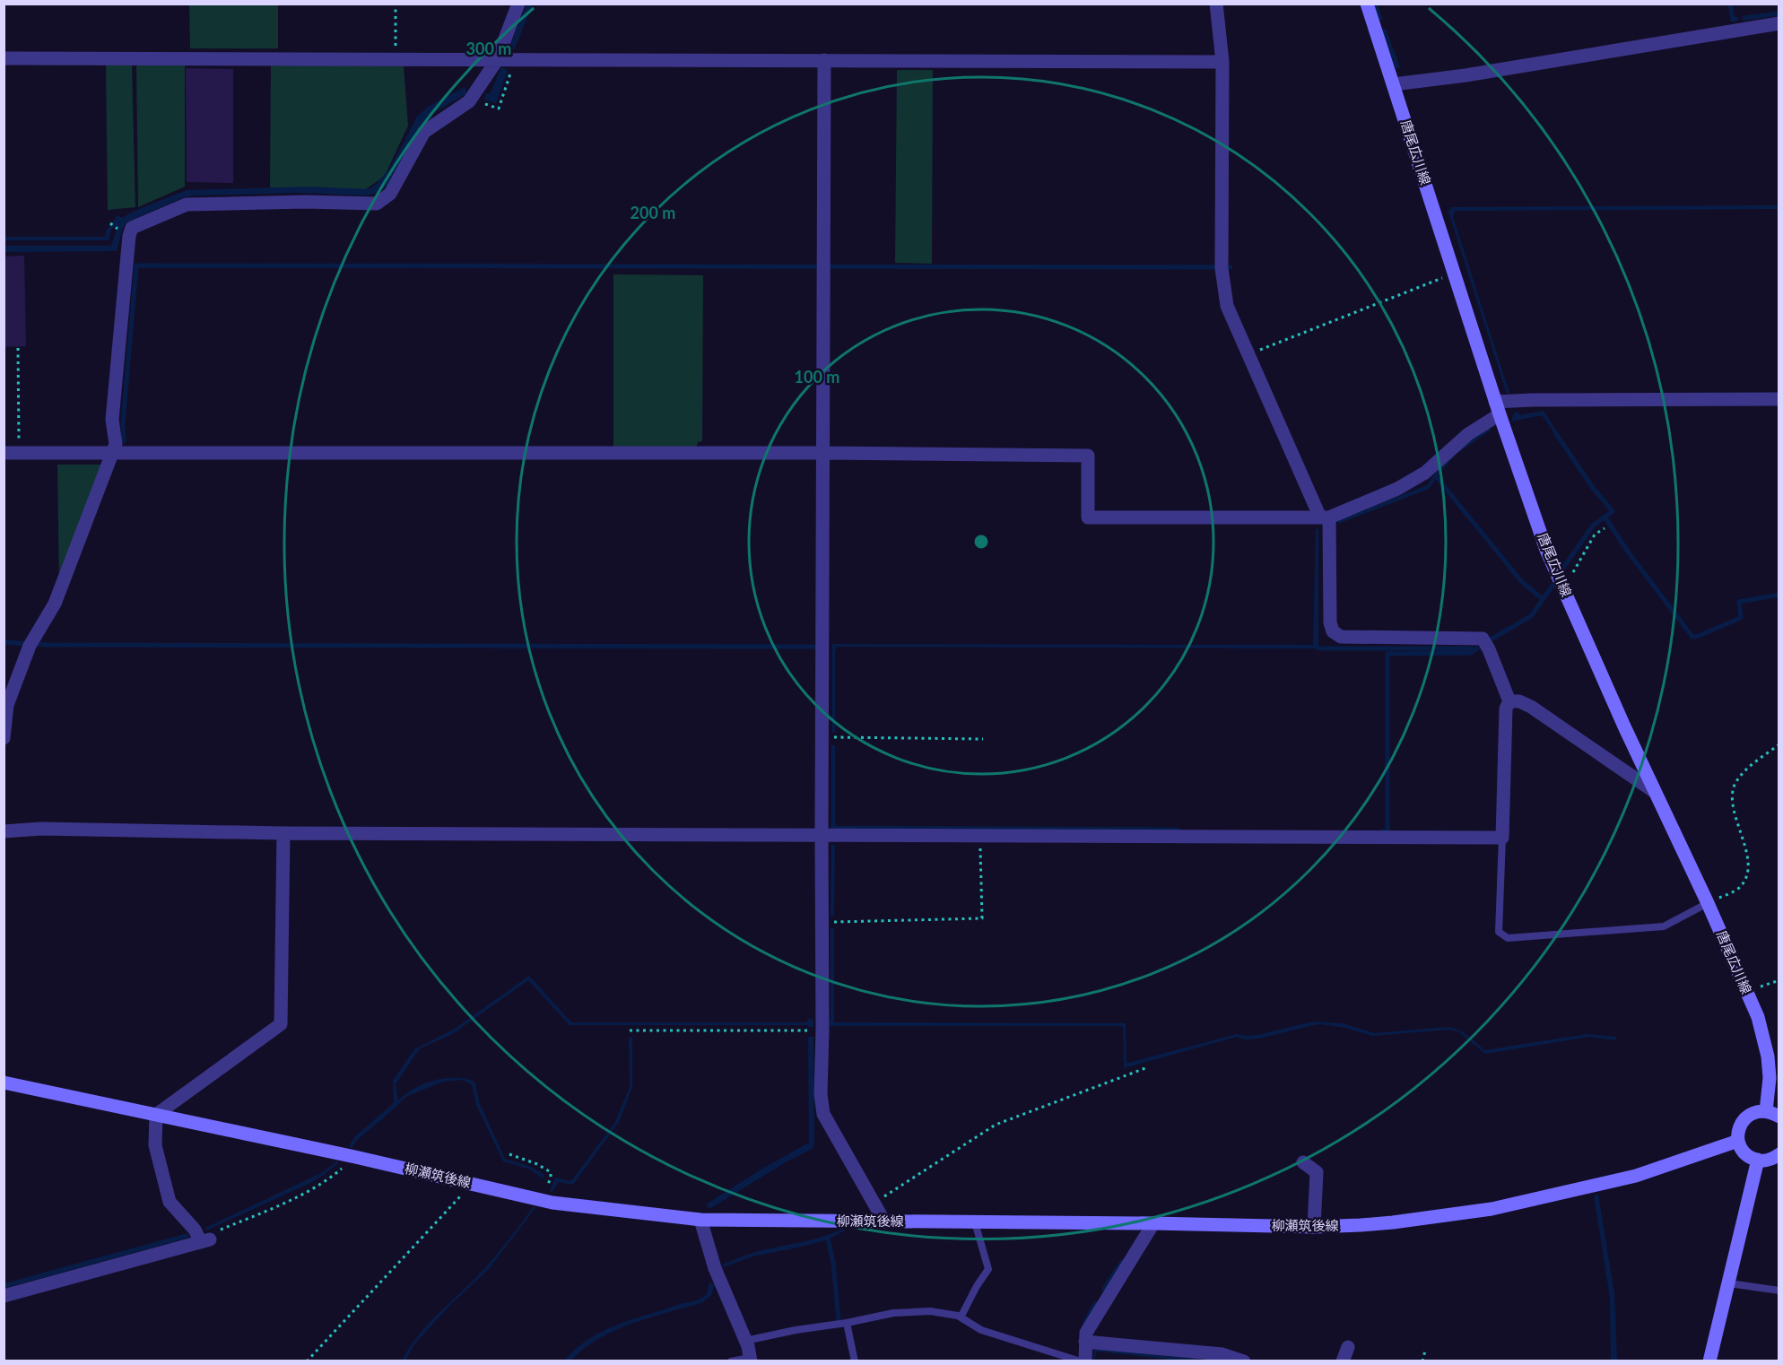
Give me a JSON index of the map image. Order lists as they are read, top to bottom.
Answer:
{
  "streets": {
    "main road": ["唐尾広川線", "柳瀬筑後線"]
  },
  "crossings": [
    ["唐尾広川線", "柳瀬筑後線"]
  ],
  "rings": ["300 m", "200 m", "100 m"]
}
